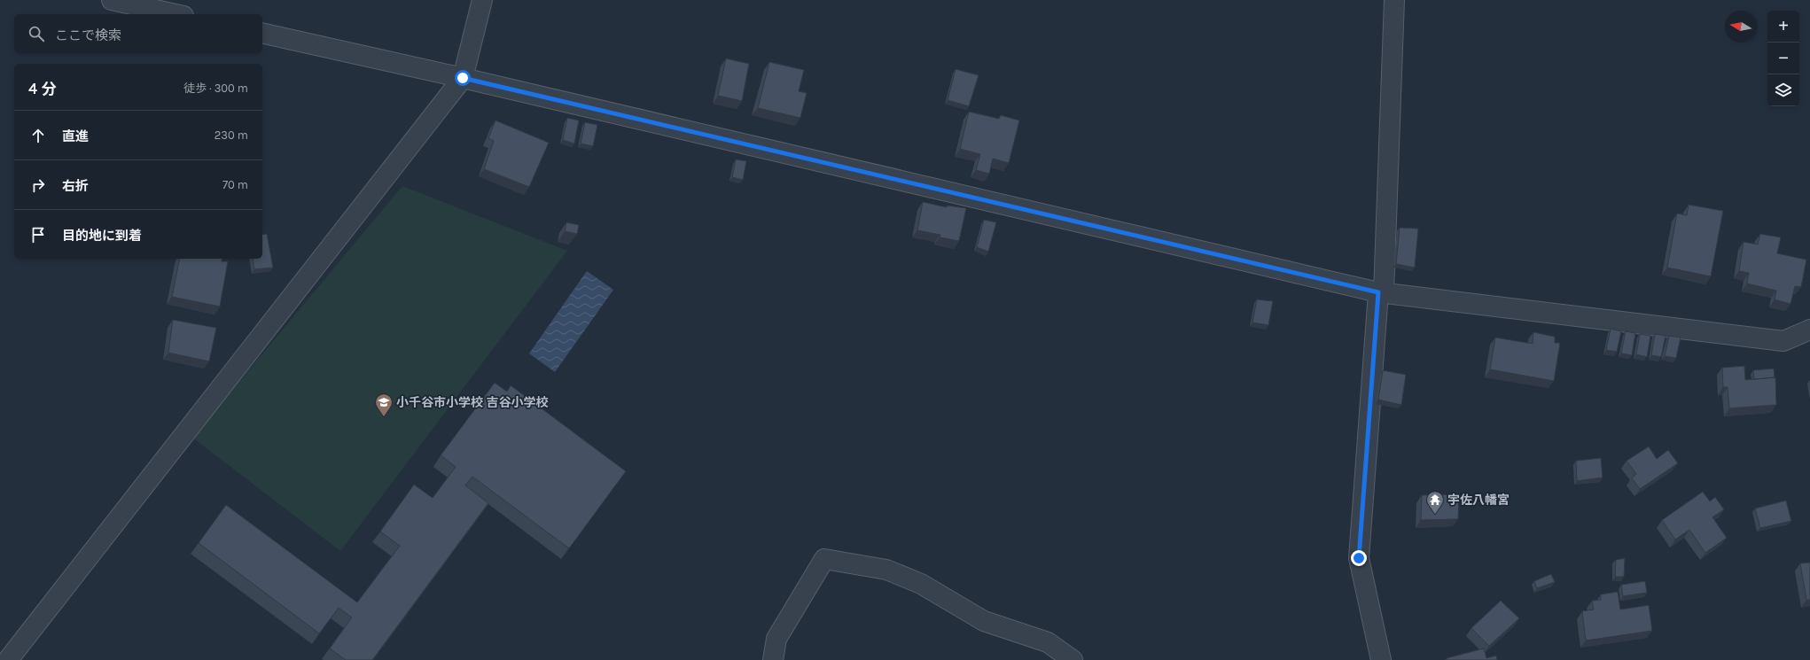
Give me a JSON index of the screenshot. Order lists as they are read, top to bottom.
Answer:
{
  "places": {
    "school or university": ["小千谷市小学校 吉谷小学校"],
    "temple": ["宇佐八幡宮"]
  },
  "north": "left",
  "page": {
    "map_buttons": ["+", "−"],
    "search": "ここで検索",
    "heading": ["4 分", "徒歩 · 300 m"],
    "list": [
      ["直進", "230 m"],
      ["右折", "70 m"],
      "目的地に到着"
    ]
  }
}
